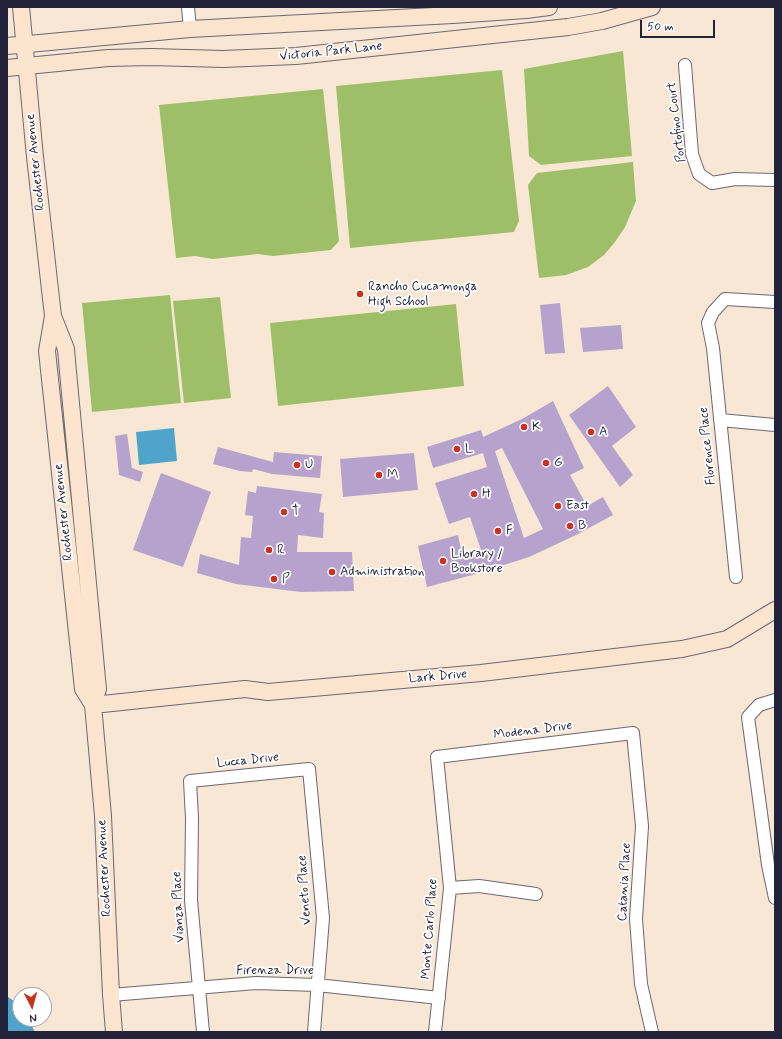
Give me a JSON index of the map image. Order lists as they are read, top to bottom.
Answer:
{
  "streets": {
    "street": [
      "Victoria Park Lane",
      "Portofino Court",
      "Rochester Avenue",
      "Florence Place",
      "Lark Drive",
      "Modena Drive",
      "Lucca Drive",
      "Catania Place",
      "Veneto Place",
      "Vianza Place",
      "Monte Carlo Place",
      "Firenza Drive"
    ]
  },
  "crossings": [
    ["Victoria Park Lane", "Rochester Avenue"],
    ["Rochester Avenue", "Lark Drive"],
    ["Rochester Avenue", "Firenza Drive"],
    ["Modena Drive", "Catania Place"],
    ["Modena Drive", "Monte Carlo Place"],
    ["Lucca Drive", "Veneto Place"],
    ["Lucca Drive", "Vianza Place"],
    ["Veneto Place", "Firenza Drive"],
    ["Vianza Place", "Firenza Drive"],
    ["Monte Carlo Place", "Firenza Drive"]
  ],
  "places": [
    "Rancho Cucamonga High School",
    "K",
    "A",
    "L",
    "G",
    "U",
    "M",
    "H",
    "East",
    "T",
    "B",
    "F",
    "R",
    "Library / Bookstore",
    "Administration",
    "P"
  ],
  "scale_bar": "50 m",
  "north": "bottom"
}
